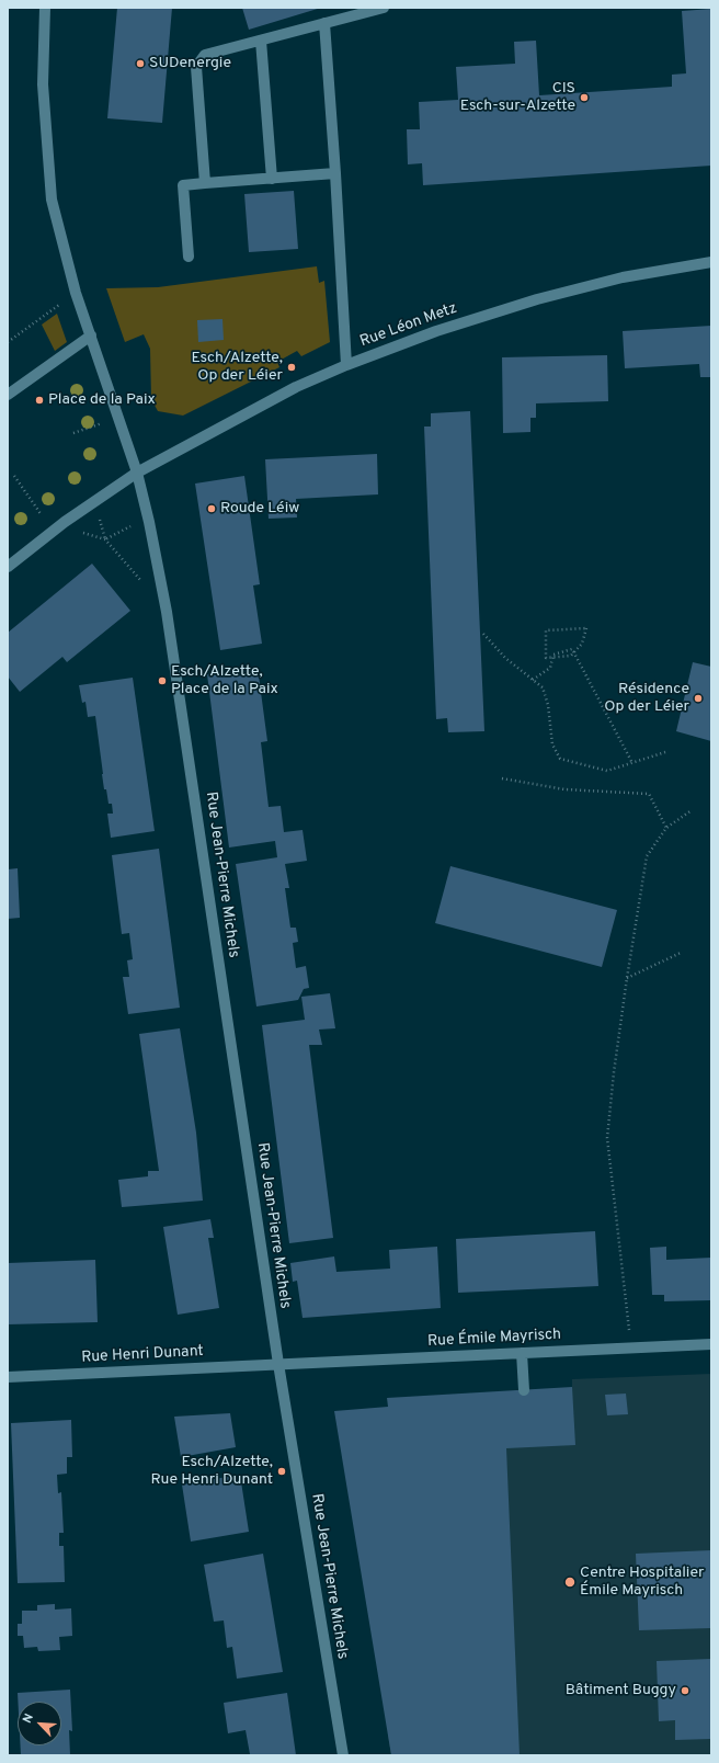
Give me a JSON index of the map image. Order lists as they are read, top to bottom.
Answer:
{
  "streets": {
    "street": [
      "Rue Léon Metz",
      "Rue Jean-Pierre Michels",
      "Rue Émile Mayrisch",
      "Rue Henri Dunant"
    ]
  },
  "crossings": [
    ["Rue Léon Metz", "Rue Jean-Pierre Michels"],
    ["Rue Jean-Pierre Michels", "Rue Émile Mayrisch"],
    ["Rue Jean-Pierre Michels", "Rue Henri Dunant"],
    ["Rue Émile Mayrisch", "Rue Henri Dunant"]
  ],
  "places": [
    "SUDenergie",
    "CIS Esch-sur-Alzette",
    "Esch/Alzette, Op der Léier",
    "Place de la Paix",
    "Roude Léiw",
    "Esch/Alzette, Place de la Paix",
    "Résidence Op der Léier",
    "Esch/Alzette, Rue Henri Dunant",
    "Centre Hospitalier Émile Mayrisch",
    "Bâtiment Buggy"
  ],
  "north": "top left"
}
